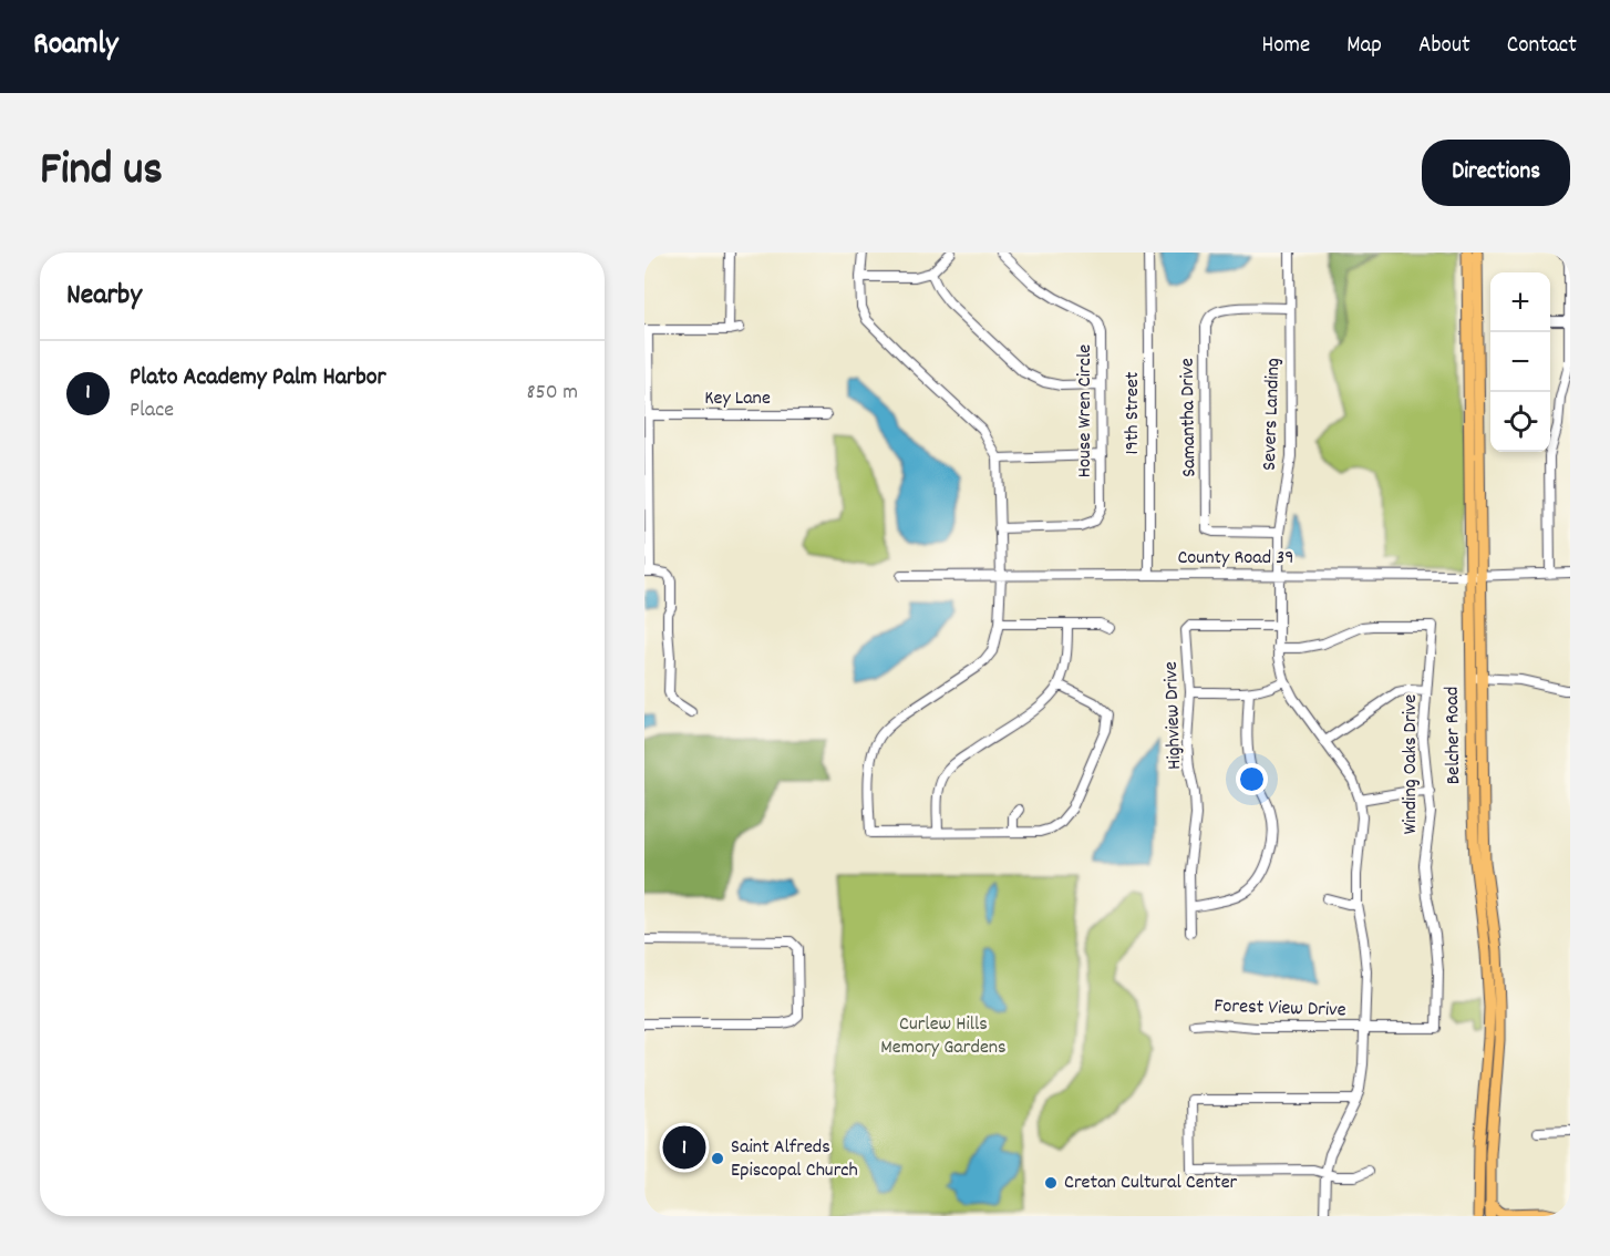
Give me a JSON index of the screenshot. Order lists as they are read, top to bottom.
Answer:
{
  "streets": {
    "main road": ["Belcher Road"],
    "street": [
      "Key Lane",
      "House Wren Circle",
      "19th Street",
      "Severs Landing",
      "Samantha Drive",
      "County Road 39",
      "Highview Drive",
      "Winding Oaks Drive",
      "Forest View Drive"
    ]
  },
  "crossings": [
    ["19th Street", "County Road 39"],
    ["Severs Landing", "Samantha Drive"],
    ["Severs Landing", "County Road 39"],
    ["Severs Landing", "Highview Drive"],
    ["Severs Landing", "Winding Oaks Drive"],
    ["County Road 39", "Belcher Road"],
    ["Winding Oaks Drive", "Forest View Drive"]
  ],
  "parks": ["Curlew Hills Memory Gardens"],
  "places": ["Saint Alfreds Episcopal Church", "Cretan Cultural Center"],
  "page": {
    "header": "Roamly",
    "nav": [
      "Home",
      "Map",
      "About",
      "Contact"
    ],
    "title": "Find us",
    "buttons": "Directions",
    "heading": "Nearby",
    "map_buttons": ["+", "−"],
    "list": [
      {
        "mark": "1",
        "name": "Plato Academy Palm Harbor",
        "note": "Place",
        "value": "850 m"
      }
    ],
    "pins": "1"
  }
}
